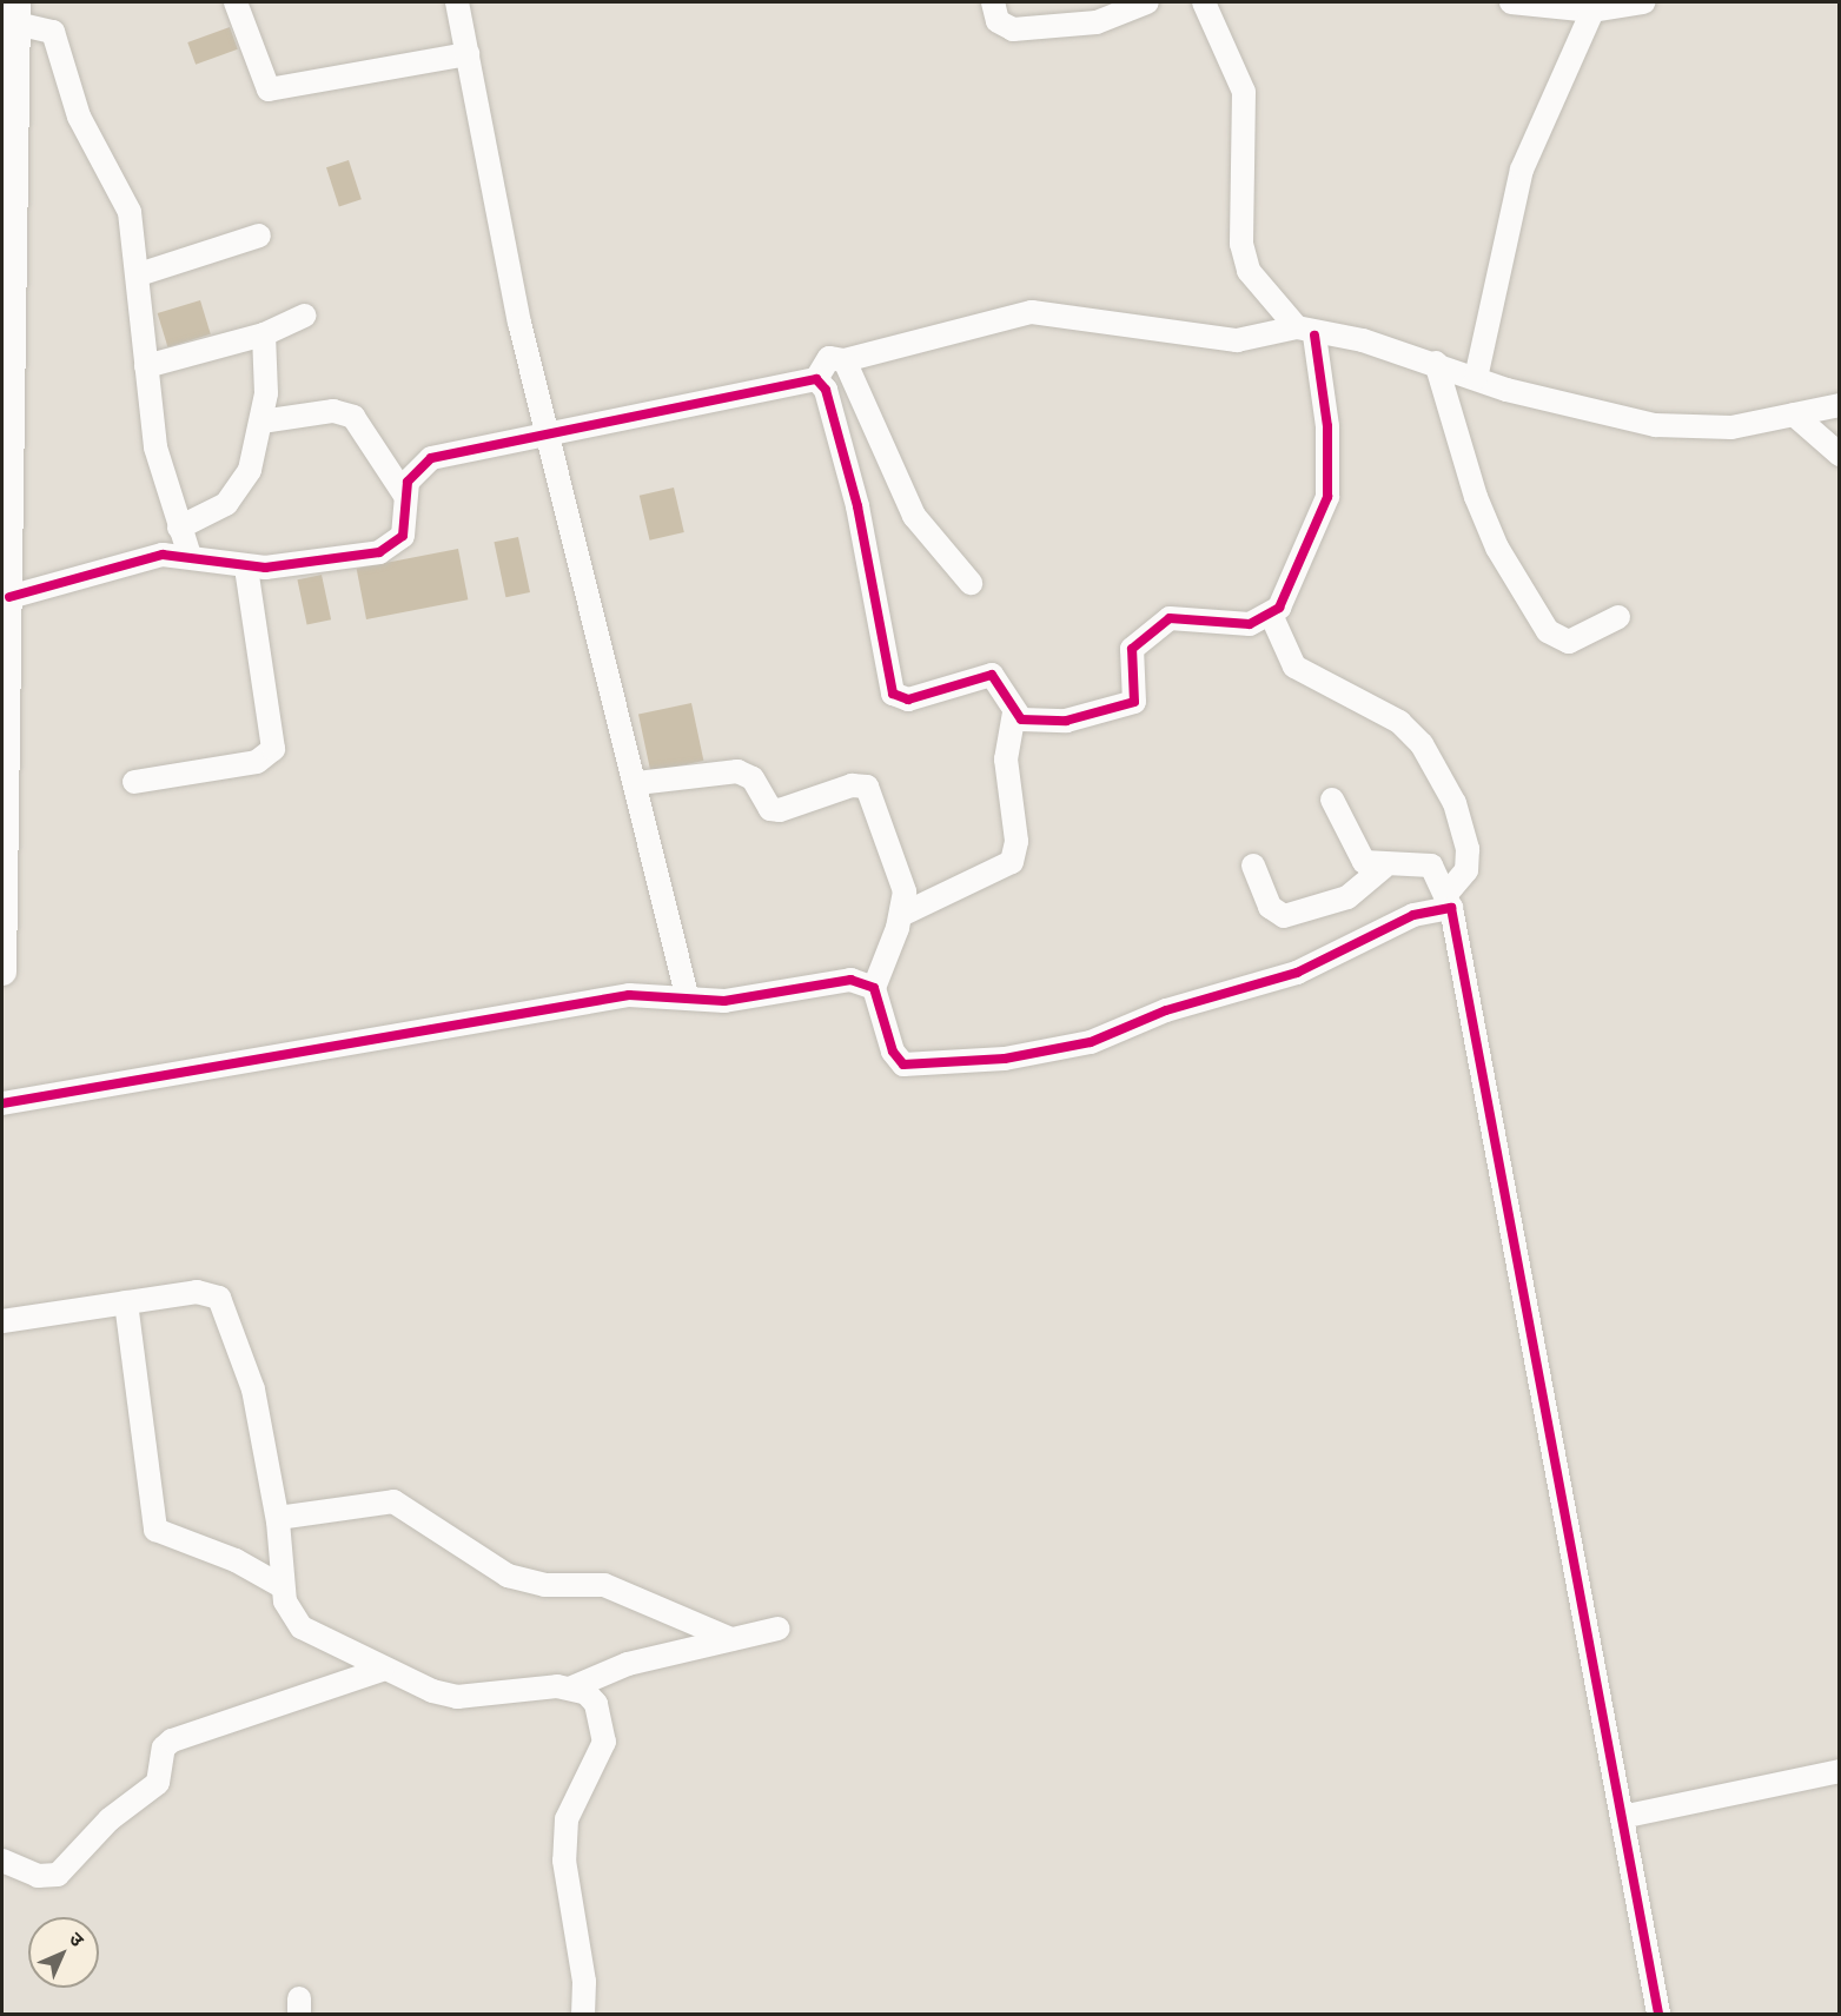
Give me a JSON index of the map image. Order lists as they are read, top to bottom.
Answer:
{
  "north": "top right"
}
